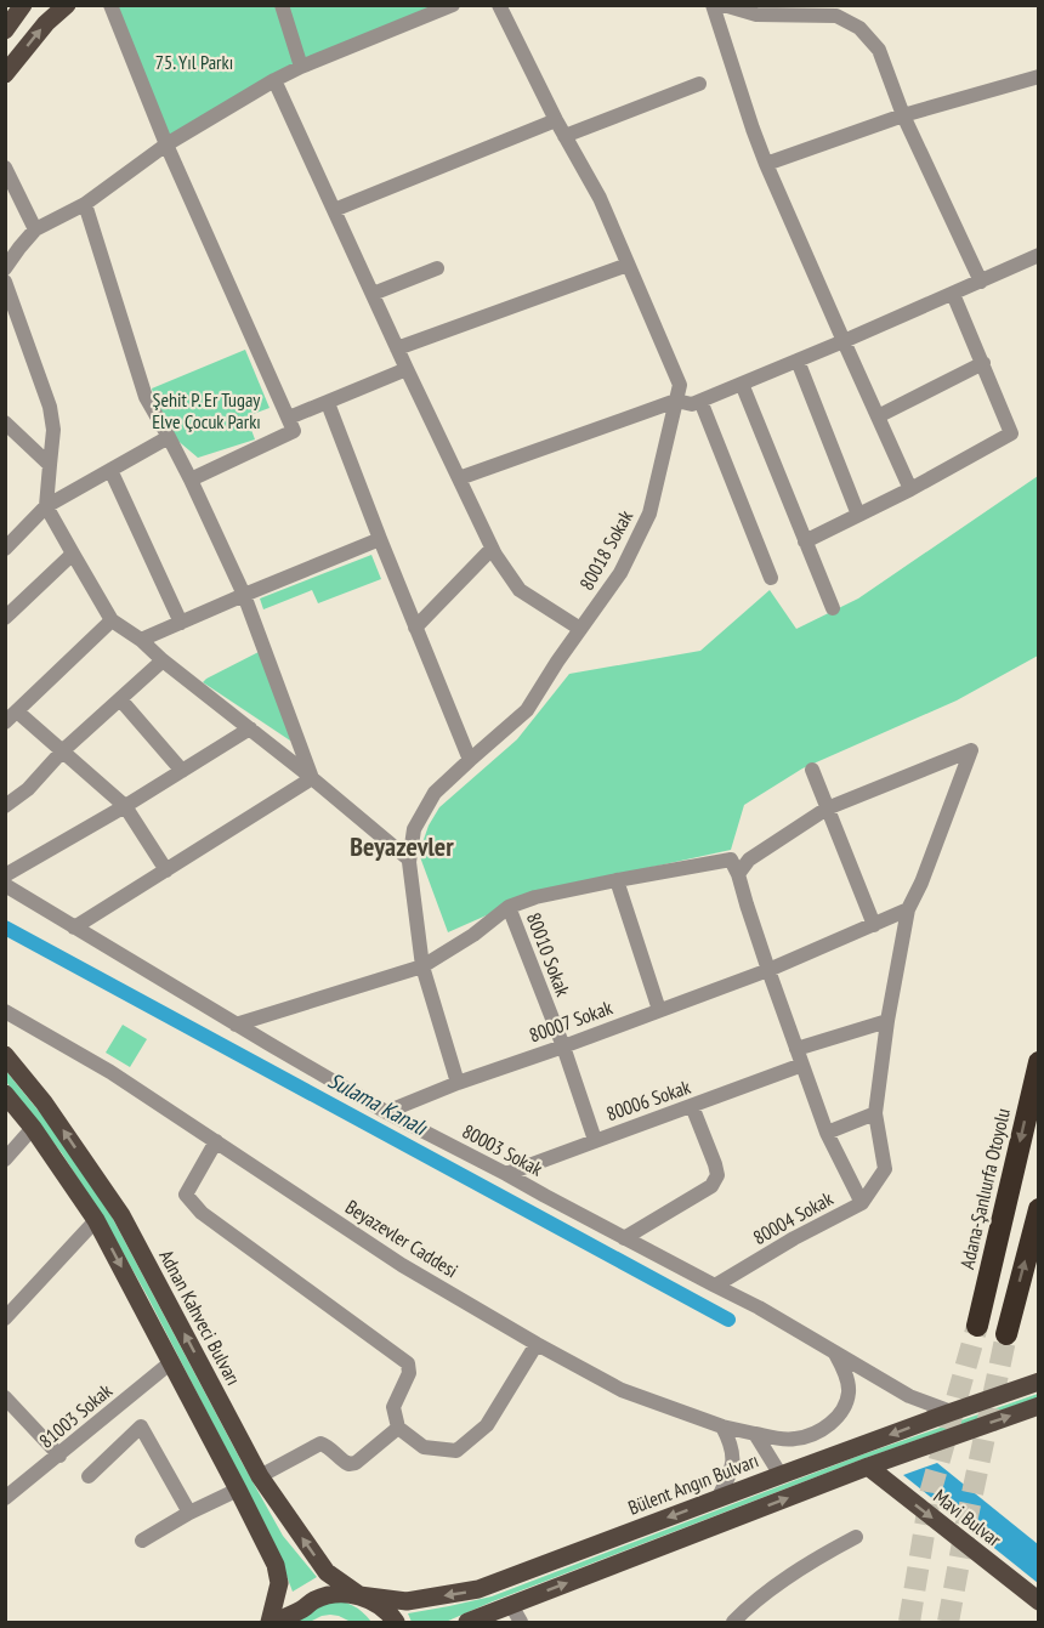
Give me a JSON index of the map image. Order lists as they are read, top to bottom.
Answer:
{
  "streets": {
    "highway": ["Adana-Şanlıurfa Otoyolu"],
    "main road": ["Adnan Kahveci Bulvarı", "Bülent Angın Bulvarı", "Mavi Bulvar"],
    "street": [
      "80018 Sokak",
      "80010 Sokak",
      "80007 Sokak",
      "80006 Sokak",
      "80003 Sokak",
      "80004 Sokak",
      "Beyazevler Caddesi",
      "81003 Sokak"
    ]
  },
  "crossings": [
    ["80018 Sokak", "80007 Sokak"],
    ["80010 Sokak", "80007 Sokak"],
    ["80010 Sokak", "80006 Sokak"],
    ["80007 Sokak", "80003 Sokak"],
    ["80007 Sokak", "80004 Sokak"],
    ["80006 Sokak", "80003 Sokak"],
    ["80006 Sokak", "80004 Sokak"],
    ["80003 Sokak", "80004 Sokak"],
    ["80003 Sokak", "Beyazevler Caddesi"],
    ["80003 Sokak", "Bülent Angın Bulvarı"],
    ["Adnan Kahveci Bulvarı", "Bülent Angın Bulvarı"]
  ],
  "one_way": ["Mavi Bulvar"],
  "districts": ["Beyazevler"],
  "water": ["Sulama Kanalı"],
  "parks": ["75. Yıl Parkı", "Şehit P. Er Tugay Elve Çocuk Parkı"]
}
